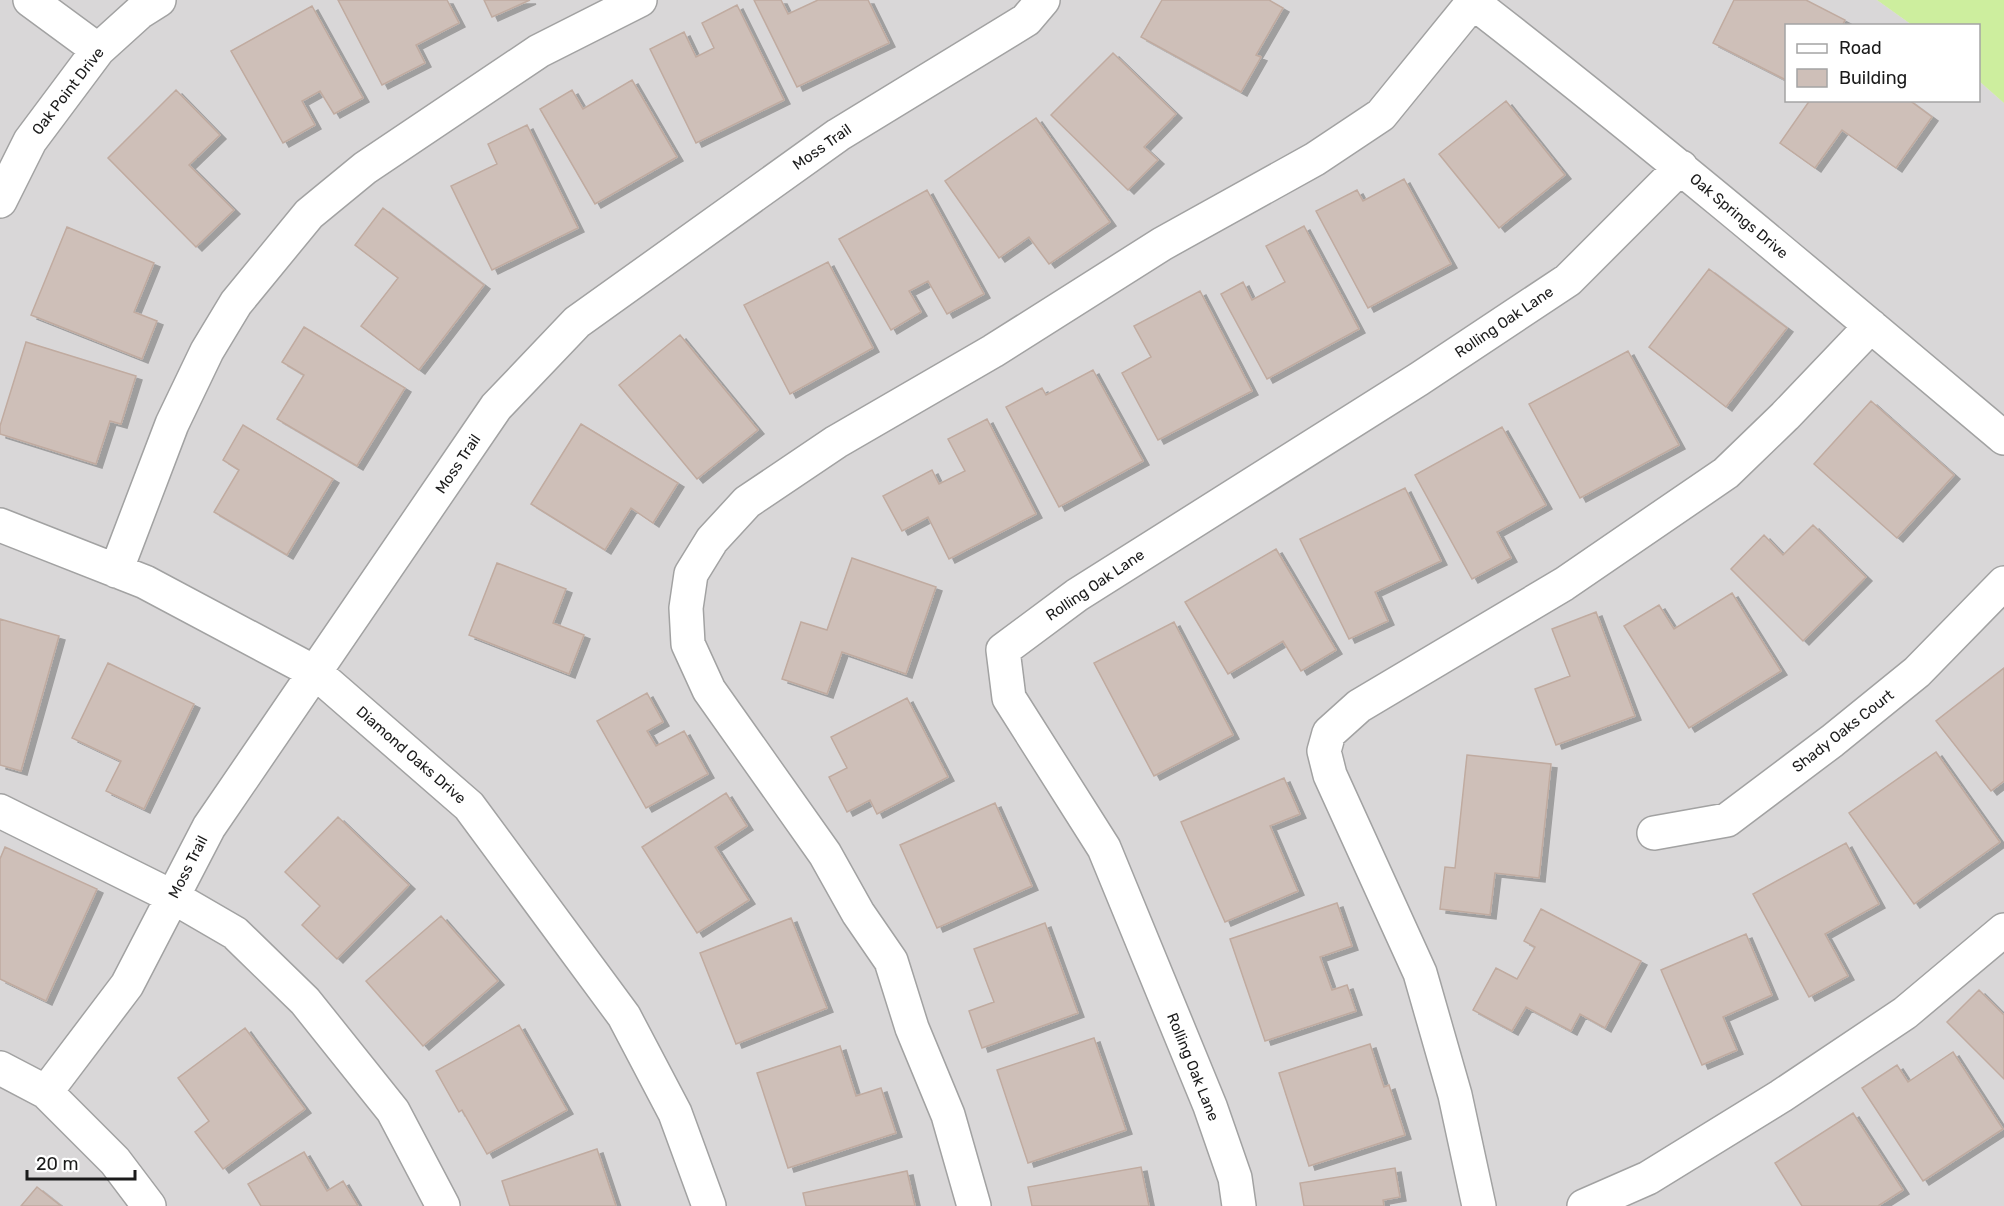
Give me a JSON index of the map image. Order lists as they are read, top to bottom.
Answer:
{
  "streets": {
    "street": [
      "Oak Point Drive",
      "Moss Trail",
      "Oak Springs Drive",
      "Rolling Oak Lane",
      "Shady Oaks Court",
      "Diamond Oaks Drive"
    ]
  },
  "crossings": [
    ["Moss Trail", "Diamond Oaks Drive"],
    ["Oak Springs Drive", "Rolling Oak Lane"]
  ],
  "legend": ["Road", "Building"],
  "scale_bar": "20 m"
}
